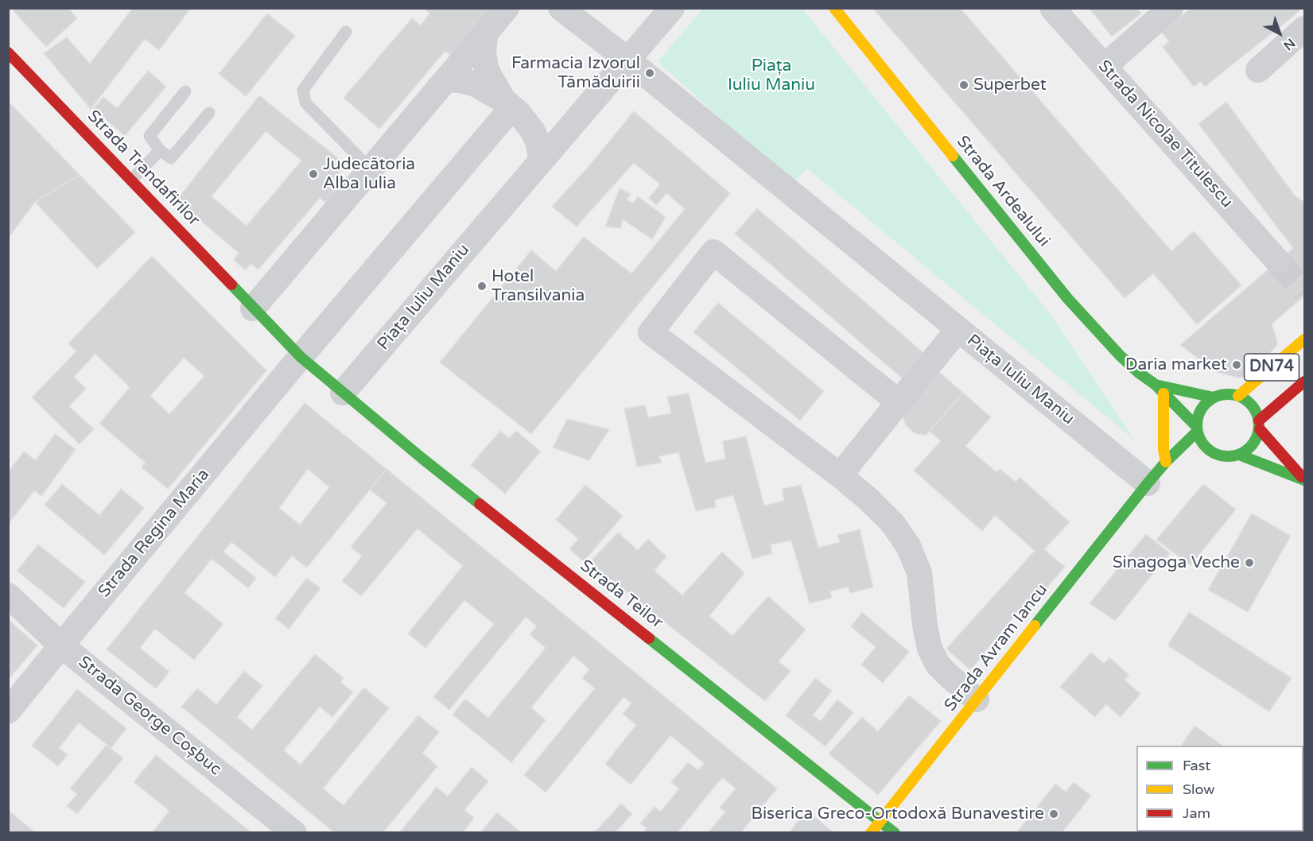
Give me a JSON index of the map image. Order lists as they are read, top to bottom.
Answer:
{
  "streets": {
    "street": [
      "Strada Nicolae Titulescu",
      "Strada Trandafirilor",
      "Strada Ardealului",
      "Piața Iuliu Maniu",
      "DN74",
      "Strada Regina Maria",
      "Strada Teilor",
      "Strada Avram Iancu",
      "Strada George Coșbuc"
    ]
  },
  "crossings": [
    ["Strada Ardealului", "DN74"],
    ["Strada Ardealului", "Strada Avram Iancu"],
    ["Piața Iuliu Maniu", "Strada Teilor"],
    ["Piața Iuliu Maniu", "Strada Avram Iancu"],
    ["DN74", "Strada Avram Iancu"],
    ["Strada Regina Maria", "Strada George Coșbuc"],
    ["Strada Teilor", "Strada Avram Iancu"]
  ],
  "parks": ["Piața Iuliu Maniu"],
  "places": [
    "Farmacia Izvorul Tămăduirii",
    "Superbet",
    "Judecătoria Alba Iulia",
    "Hotel Transilvania",
    "Daria market",
    "Sinagoga Veche",
    "Biserica Greco-Ortodoxă Bunavestire"
  ],
  "legend": ["Fast", "Slow", "Jam"],
  "north": "bottom right"
}
